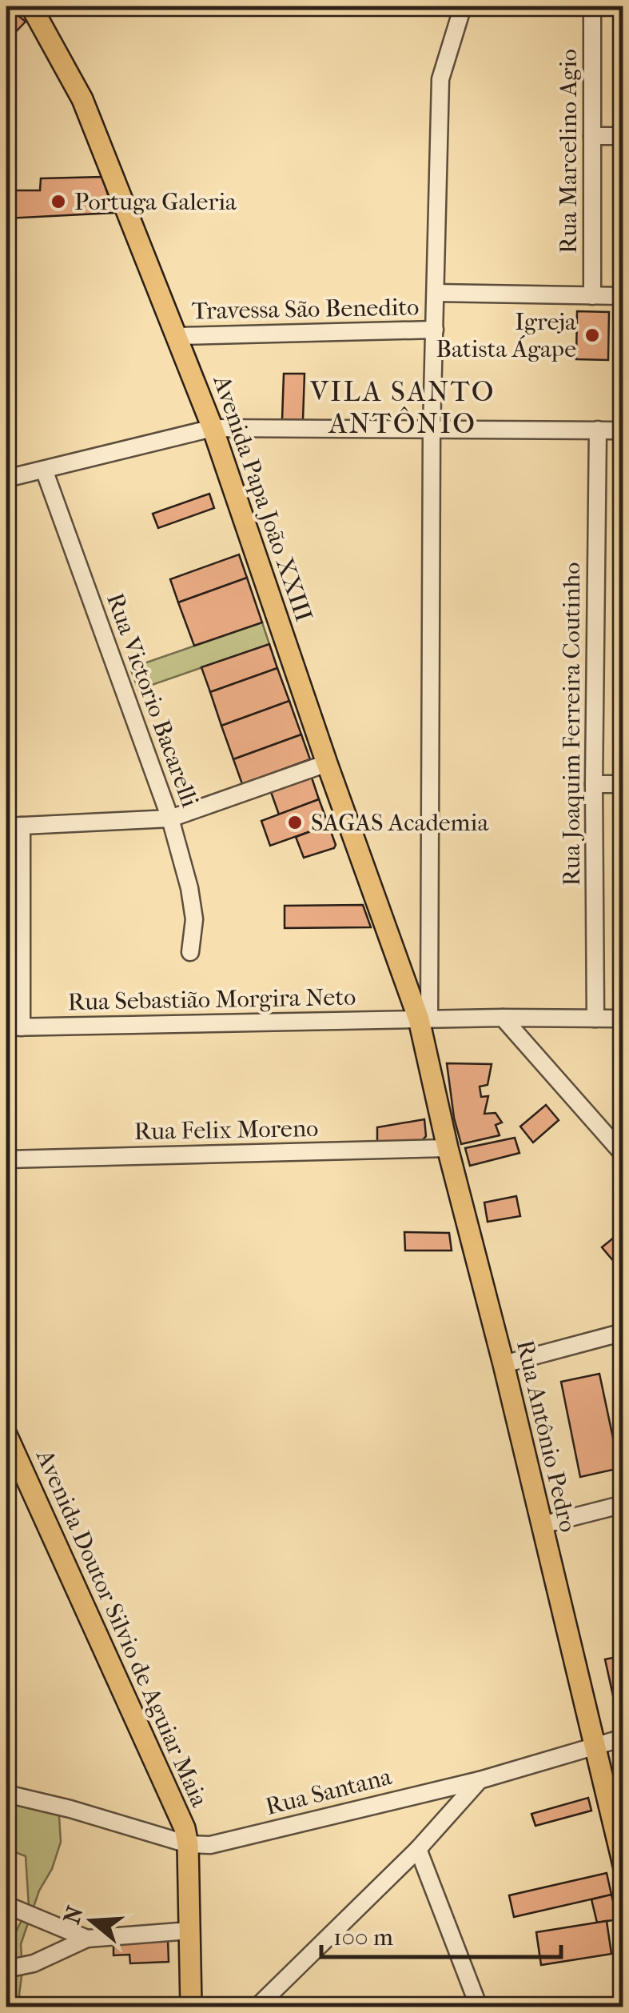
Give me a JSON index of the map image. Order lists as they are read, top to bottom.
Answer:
{
  "streets": {
    "main road": ["Avenida Papa João XXIII", "Rua Antônio Pedro", "Avenida Doutor Silvio de Aguiar Maia"],
    "street": [
      "Rua Marcelino Agio",
      "Travessa São Benedito",
      "Rua Victorio Bacarelli",
      "Rua Joaquim Ferreira Coutinho",
      "Rua Sebastião Morgira Neto",
      "Rua Felix Moreno",
      "Rua Santana"
    ]
  },
  "crossings": [
    ["Travessa São Benedito", "Avenida Papa João XXIII"],
    ["Avenida Papa João XXIII", "Rua Sebastião Morgira Neto"],
    ["Avenida Papa João XXIII", "Rua Antônio Pedro"],
    ["Rua Joaquim Ferreira Coutinho", "Rua Sebastião Morgira Neto"],
    ["Rua Sebastião Morgira Neto", "Rua Antônio Pedro"],
    ["Rua Felix Moreno", "Rua Antônio Pedro"],
    ["Rua Antônio Pedro", "Rua Santana"],
    ["Avenida Doutor Silvio de Aguiar Maia", "Rua Santana"]
  ],
  "districts": ["VILA SANTO ANTÔNIO"],
  "places": ["Portuga Galeria", "Igreja Batista Ágape", "SAGAS Academia"],
  "scale_bar": "100 m",
  "north": "left"
}
